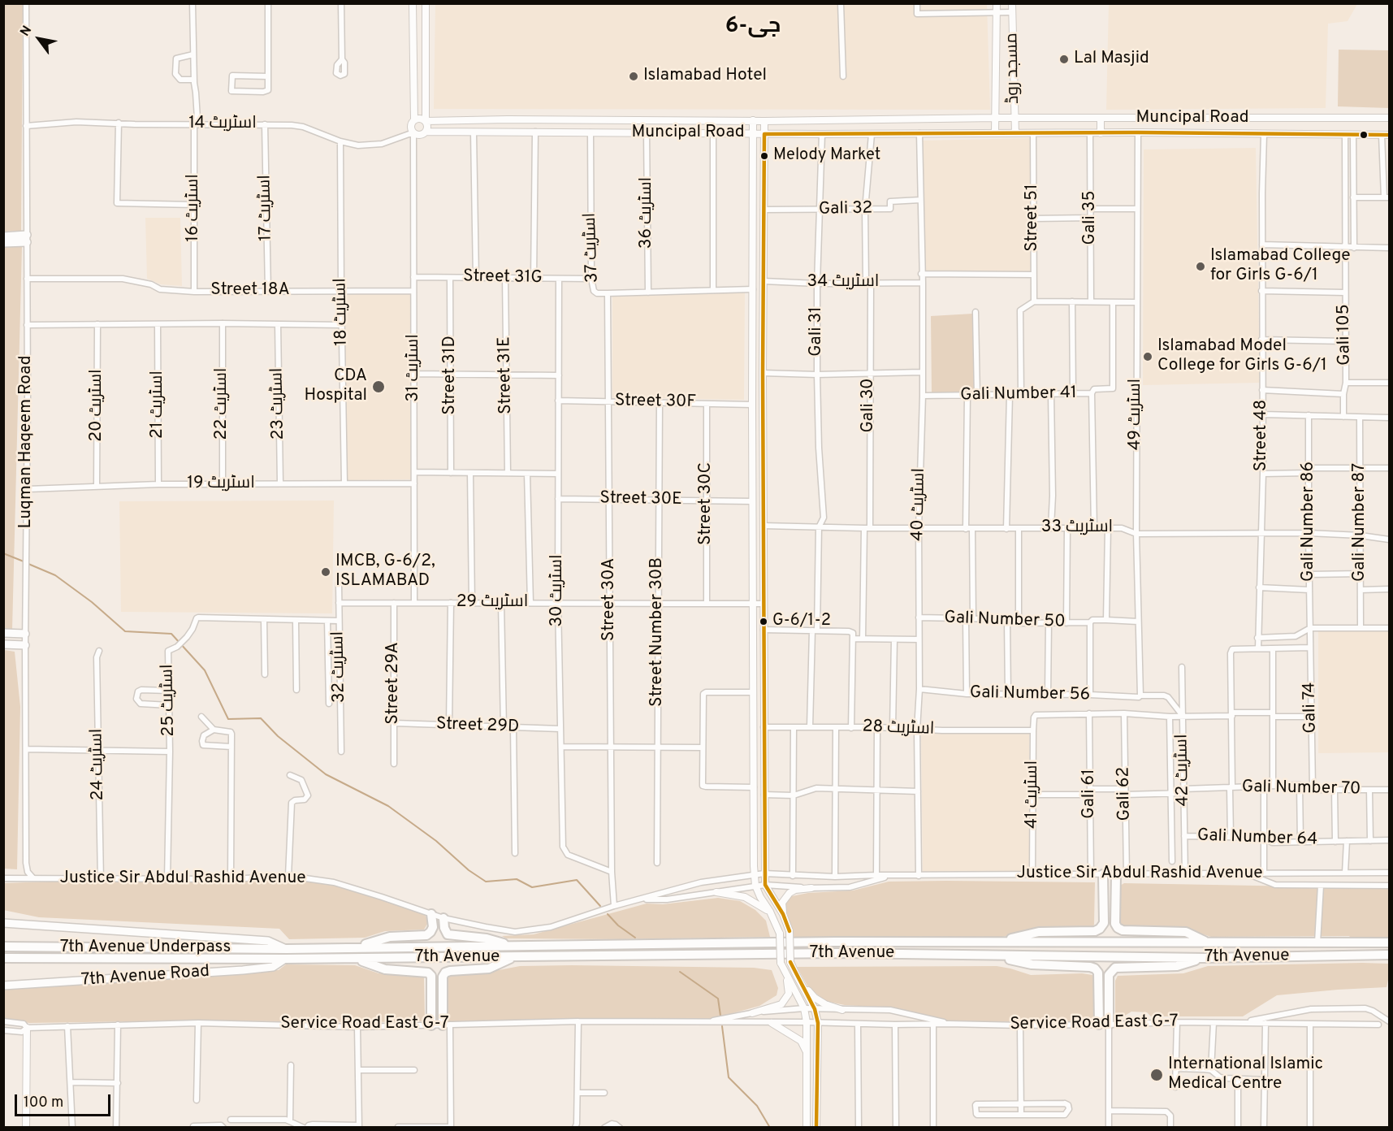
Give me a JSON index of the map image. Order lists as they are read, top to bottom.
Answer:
{
  "streets": {
    "main road": ["7th Avenue Underpass", "7th Avenue", "7th Avenue Road"],
    "street": [
      "مسجد روڈ",
      "Muncipal Road",
      "اسٹریٹ 14",
      "اسٹریٹ 16",
      "اسٹریٹ 17",
      "Gali 32",
      "اسٹریٹ 36",
      "Street 51",
      "Gali 35",
      "اسٹریٹ 37",
      "Street 31G",
      "اسٹریٹ 34",
      "Street 18A",
      "اسٹریٹ 18",
      "Gali 31",
      "Gali 105",
      "اسٹریٹ 31",
      "Street 31D",
      "Street 31E",
      "Gali Number 41",
      "Street 30F",
      "اسٹریٹ 22",
      "اسٹریٹ 23",
      "اسٹریٹ 21",
      "اسٹریٹ 20",
      "Gali 30",
      "اسٹریٹ 49",
      "Street 48",
      "Luqman Haqeem Road",
      "اسٹریٹ 19",
      "Street 30E",
      "Street 30C",
      "اسٹریٹ 40",
      "Gali Number 86",
      "Gali Number 87",
      "اسٹریٹ 33",
      "اسٹریٹ 30",
      "Street 30A",
      "اسٹریٹ 29",
      "Gali Number 50",
      "Street Number 30B",
      "اسٹریٹ 32",
      "Street 29A",
      "Gali Number 56",
      "اسٹریٹ 25",
      "Gali 74",
      "Street 29D",
      "اسٹریٹ 28",
      "اسٹریٹ 24",
      "اسٹریٹ 42",
      "Gali Number 70",
      "Gali 61",
      "Gali 62",
      "اسٹریٹ 41",
      "Gali Number 64",
      "Justice Sir Abdul Rashid Avenue",
      "Service Road East G-7"
    ]
  },
  "crossings": [
    ["مسجد روڈ", "Muncipal Road"],
    ["Muncipal Road", "اسٹریٹ 14"],
    ["Muncipal Road", "اسٹریٹ 36"],
    ["Muncipal Road", "Street 51"],
    ["Muncipal Road", "Gali 35"],
    ["Muncipal Road", "اسٹریٹ 37"],
    ["Muncipal Road", "Gali 31"],
    ["Muncipal Road", "Gali 105"],
    ["Muncipal Road", "اسٹریٹ 31"],
    ["Muncipal Road", "Gali 30"],
    ["Muncipal Road", "اسٹریٹ 49"],
    ["Muncipal Road", "Street 48"],
    ["Muncipal Road", "اسٹریٹ 40"],
    ["اسٹریٹ 14", "اسٹریٹ 16"],
    ["اسٹریٹ 14", "اسٹریٹ 17"],
    ["اسٹریٹ 14", "اسٹریٹ 18"],
    ["اسٹریٹ 14", "اسٹریٹ 31"],
    ["اسٹریٹ 14", "Luqman Haqeem Road"],
    ["اسٹریٹ 16", "Street 18A"],
    ["اسٹریٹ 17", "Street 18A"],
    ["Gali 32", "Gali 31"],
    ["Gali 32", "Gali 30"],
    ["Gali 32", "اسٹریٹ 40"],
    ["اسٹریٹ 36", "اسٹریٹ 37"],
    ["اسٹریٹ 37", "Street 31G"],
    ["اسٹریٹ 37", "Street 30A"],
    ["Street 31G", "اسٹریٹ 31"],
    ["Street 31G", "Street 31D"],
    ["Street 31G", "Street 31E"],
    ["Street 31G", "اسٹریٹ 30"],
    ["اسٹریٹ 34", "Gali 31"],
    ["اسٹریٹ 34", "Gali 30"],
    ["اسٹریٹ 34", "اسٹریٹ 40"],
    ["Street 18A", "اسٹریٹ 18"],
    ["Street 18A", "اسٹریٹ 31"],
    ["Street 18A", "Luqman Haqeem Road"],
    ["اسٹریٹ 18", "اسٹریٹ 19"],
    ["Gali 31", "اسٹریٹ 33"],
    ["Gali 31", "اسٹریٹ 28"],
    ["اسٹریٹ 31", "اسٹریٹ 19"],
    ["اسٹریٹ 31", "اسٹریٹ 29"],
    ["Gali Number 41", "اسٹریٹ 40"],
    ["Street 30F", "Street 30C"],
    ["Street 30F", "اسٹریٹ 30"],
    ["Street 30F", "Street 30A"],
    ["Street 30F", "Street Number 30B"],
    ["اسٹریٹ 22", "اسٹریٹ 19"],
    ["اسٹریٹ 23", "اسٹریٹ 19"],
    ["اسٹریٹ 21", "اسٹریٹ 19"],
    ["اسٹریٹ 20", "اسٹریٹ 19"],
    ["Gali 30", "اسٹریٹ 33"],
    ["اسٹریٹ 49", "اسٹریٹ 33"],
    ["اسٹریٹ 49", "Gali Number 50"],
    ["اسٹریٹ 49", "Gali Number 56"],
    ["Street 48", "اسٹریٹ 33"],
    ["Luqman Haqeem Road", "اسٹریٹ 19"],
    ["Luqman Haqeem Road", "Justice Sir Abdul Rashid Avenue"],
    ["Street 30E", "Street 30C"],
    ["Street 30E", "اسٹریٹ 30"],
    ["Street 30E", "Street 30A"],
    ["Street 30E", "Street Number 30B"],
    ["Street 30C", "اسٹریٹ 29"],
    ["اسٹریٹ 40", "اسٹریٹ 33"],
    ["اسٹریٹ 40", "Gali Number 50"],
    ["اسٹریٹ 40", "Gali Number 56"],
    ["اسٹریٹ 40", "اسٹریٹ 28"],
    ["اسٹریٹ 40", "Justice Sir Abdul Rashid Avenue"],
    ["Gali Number 86", "اسٹریٹ 33"],
    ["Gali Number 86", "Gali 74"],
    ["Gali Number 87", "اسٹریٹ 33"],
    ["اسٹریٹ 30", "Street 30A"],
    ["اسٹریٹ 30", "اسٹریٹ 29"],
    ["اسٹریٹ 30", "Street 29D"],
    ["Street 30A", "اسٹریٹ 29"],
    ["Street 30A", "Justice Sir Abdul Rashid Avenue"],
    ["اسٹریٹ 29", "Street Number 30B"],
    ["اسٹریٹ 29", "اسٹریٹ 32"],
    ["اسٹریٹ 29", "Street 29A"],
    ["اسٹریٹ 32", "اسٹریٹ 25"],
    ["Street 29A", "Street 29D"],
    ["Gali Number 56", "اسٹریٹ 42"],
    ["اسٹریٹ 25", "Justice Sir Abdul Rashid Avenue"],
    ["Gali 74", "Gali Number 70"],
    ["اسٹریٹ 28", "اسٹریٹ 41"],
    ["اسٹریٹ 24", "Justice Sir Abdul Rashid Avenue"],
    ["اسٹریٹ 42", "Gali Number 70"],
    ["اسٹریٹ 42", "Gali Number 64"],
    ["اسٹریٹ 42", "Justice Sir Abdul Rashid Avenue"],
    ["Gali Number 70", "Gali 61"],
    ["Gali Number 70", "Gali 62"],
    ["Gali Number 70", "اسٹریٹ 41"],
    ["Gali 61", "اسٹریٹ 41"],
    ["Gali 61", "Justice Sir Abdul Rashid Avenue"],
    ["Gali 62", "Justice Sir Abdul Rashid Avenue"],
    ["اسٹریٹ 41", "Justice Sir Abdul Rashid Avenue"],
    ["7th Avenue Underpass", "7th Avenue"],
    ["7th Avenue Underpass", "7th Avenue Road"],
    ["7th Avenue", "7th Avenue Road"]
  ],
  "districts": ["جی-6"],
  "places": [
    "Lal Masjid",
    "Islamabad Hotel",
    "Melody Market",
    "Islamabad College for Girls G-6/1",
    "Islamabad Model College for Girls G-6/1",
    "CDA Hospital",
    "IMCB, G-6/2, ISLAMABAD",
    "G-6/1-2",
    "International Islamic Medical Centre"
  ],
  "scale_bar": "100 m",
  "north": "top left"
}
